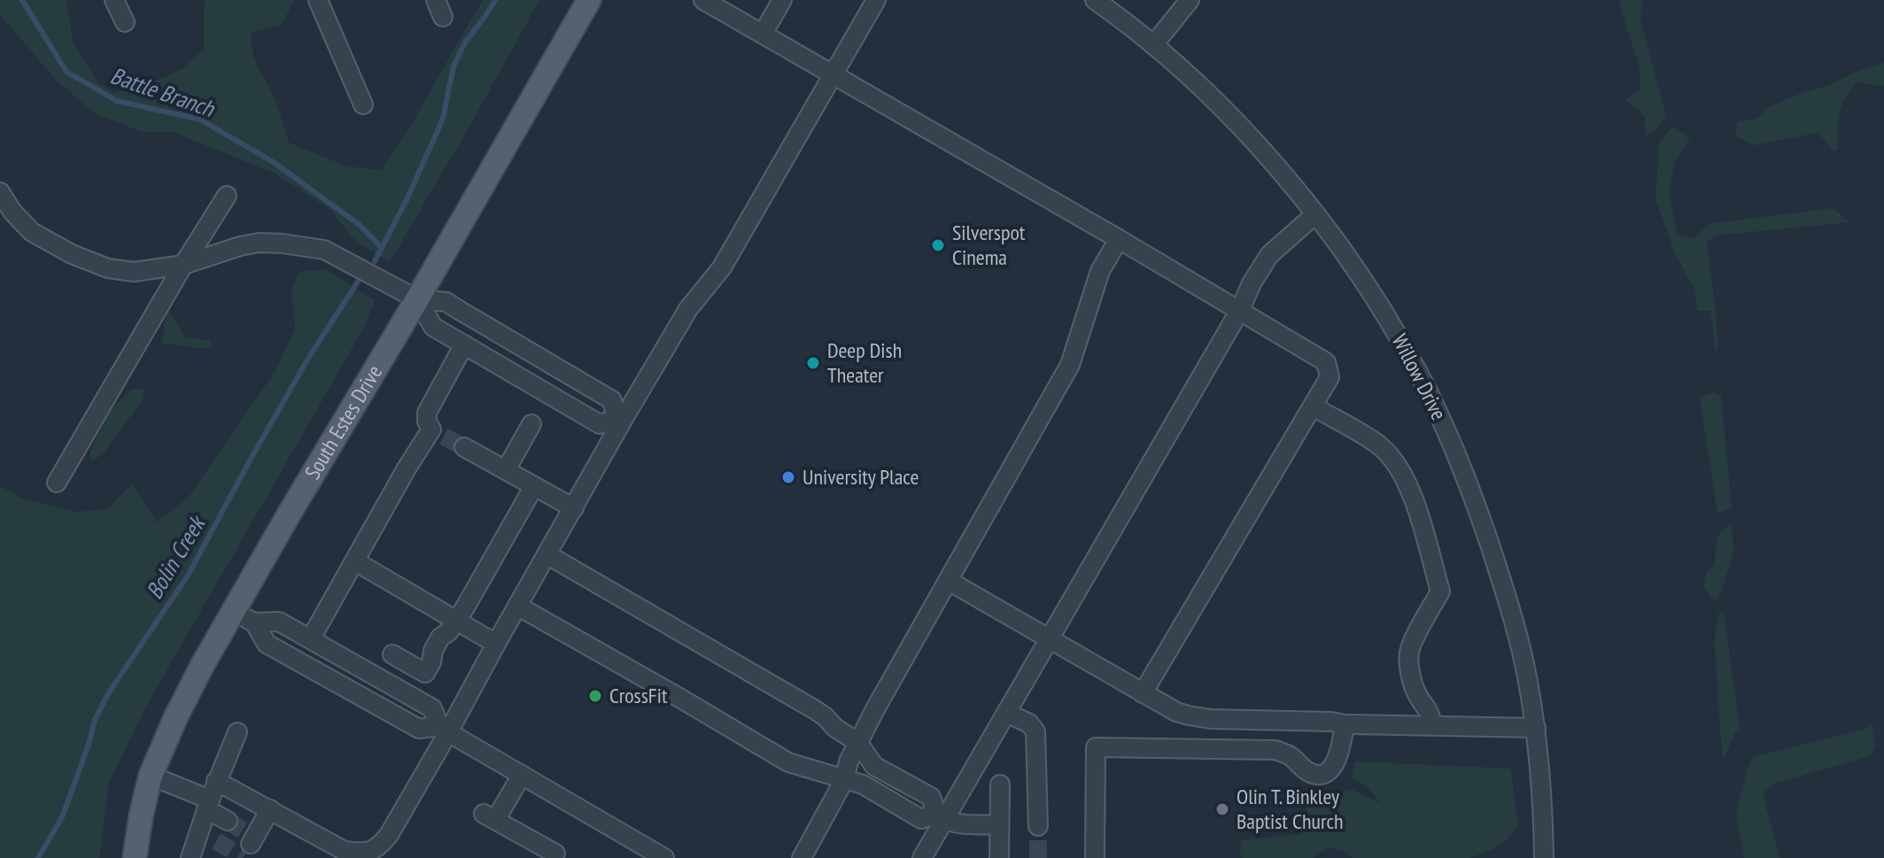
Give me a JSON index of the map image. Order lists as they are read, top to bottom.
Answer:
{
  "streets": {
    "main road": ["South Estes Drive"],
    "street": ["Willow Drive"]
  },
  "water": ["Battle Branch", "Bolin Creek"],
  "places": [
    "Silverspot Cinema",
    "Deep Dish Theater",
    "University Place",
    "CrossFit",
    "Olin T. Binkley Baptist Church"
  ]
}
